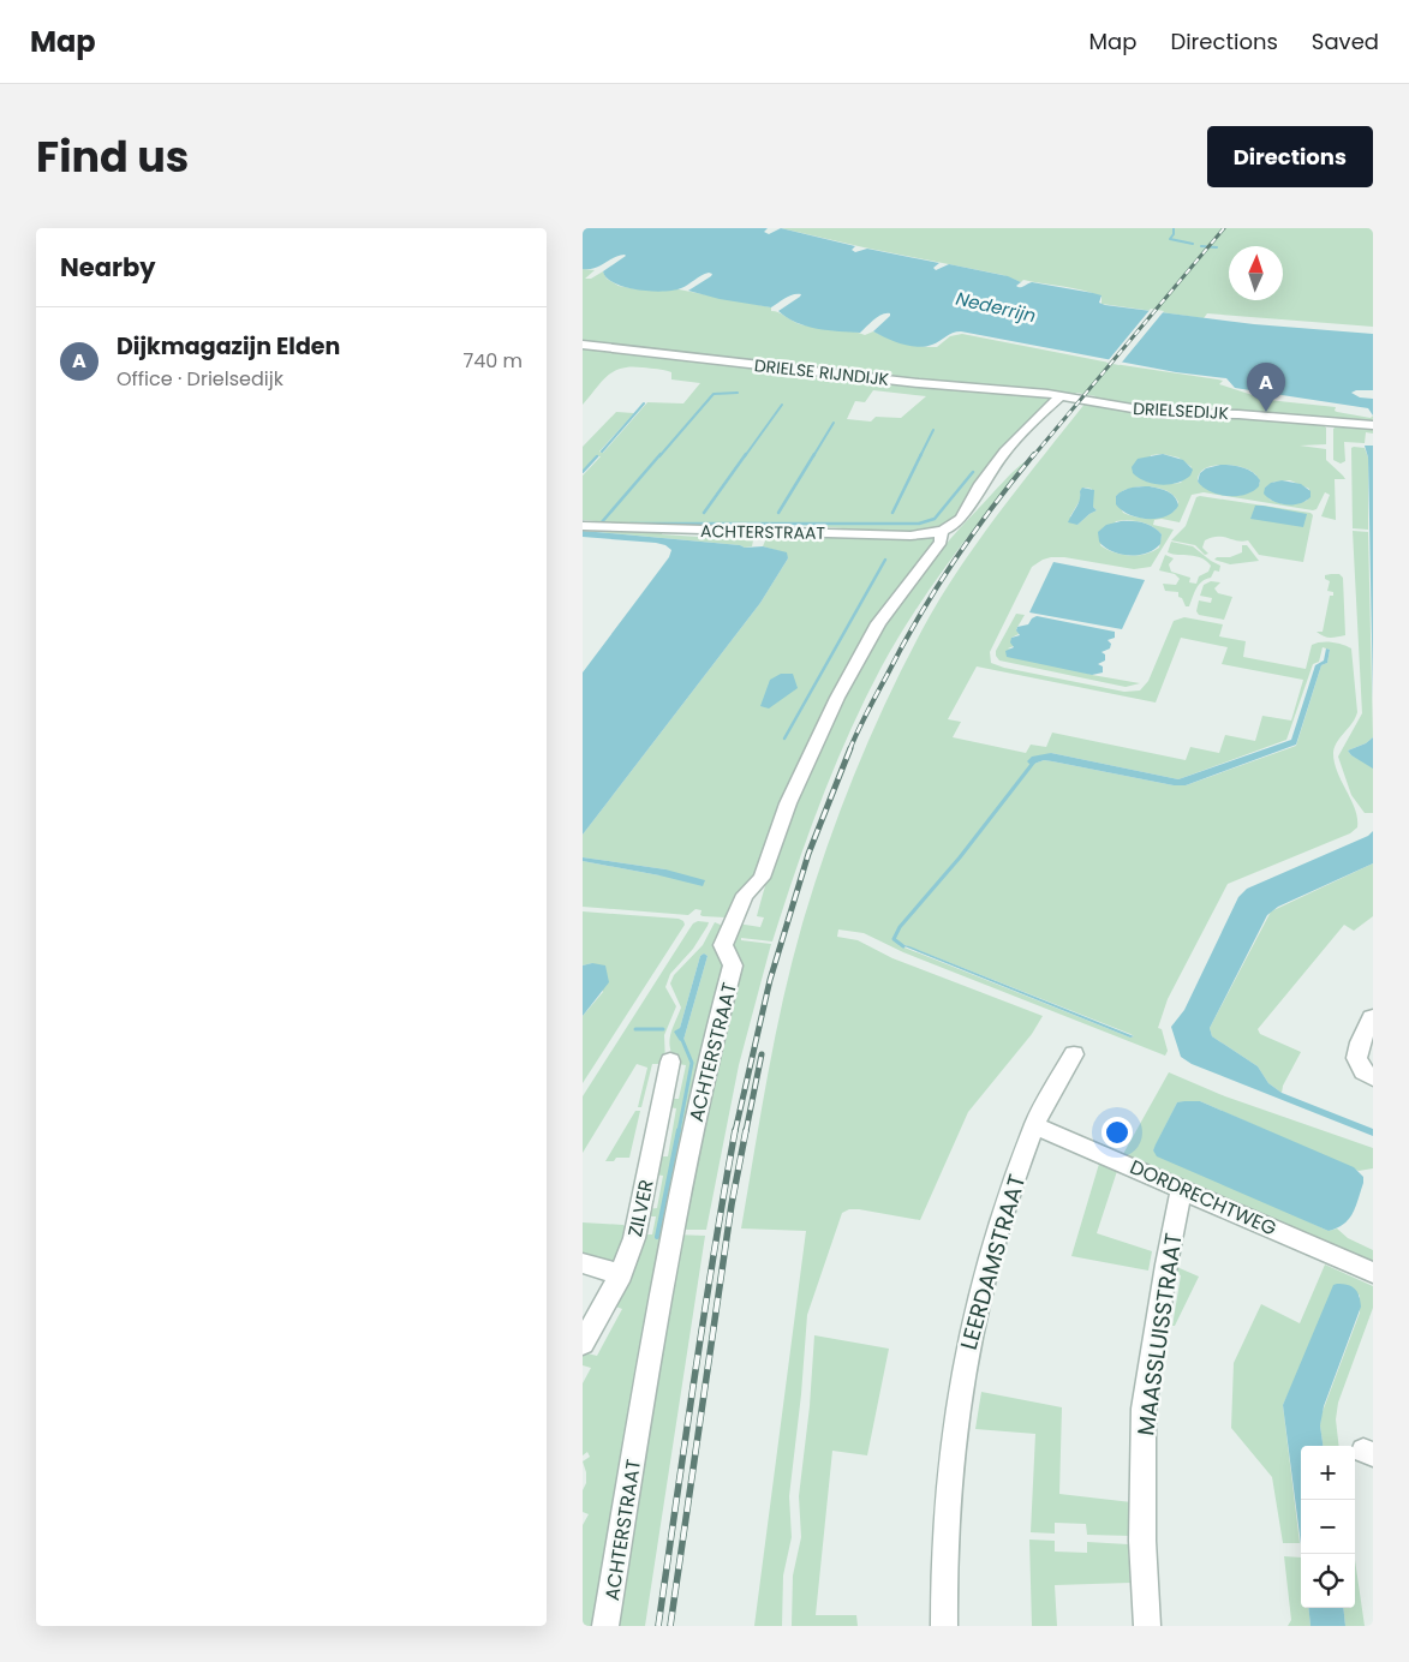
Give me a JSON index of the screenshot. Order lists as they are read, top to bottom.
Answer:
{
  "streets": {
    "street": [
      "DRIELSE RIJNDIJK",
      "DRIELSEDIJK",
      "ACHTERSTRAAT",
      "DORDRECHTWEG",
      "ZILVER",
      "LEERDAMSTRAAT",
      "MAASSLUISSTRAAT"
    ]
  },
  "crossings": [
    ["DRIELSE RIJNDIJK", "DRIELSEDIJK"],
    ["DRIELSE RIJNDIJK", "ACHTERSTRAAT"],
    ["DRIELSEDIJK", "ACHTERSTRAAT"],
    ["DORDRECHTWEG", "LEERDAMSTRAAT"],
    ["DORDRECHTWEG", "MAASSLUISSTRAAT"]
  ],
  "water": ["Nederrijn"],
  "north": "top",
  "page": {
    "header": "Map",
    "nav": ["Map", "Directions", "Saved"],
    "title": "Find us",
    "buttons": "Directions",
    "heading": "Nearby",
    "list": [
      {
        "mark": "A",
        "name": "Dijkmagazijn Elden",
        "note": "Office · Drielsedijk",
        "value": "740 m"
      }
    ],
    "pins": "A",
    "map_buttons": ["+", "−"]
  }
}
